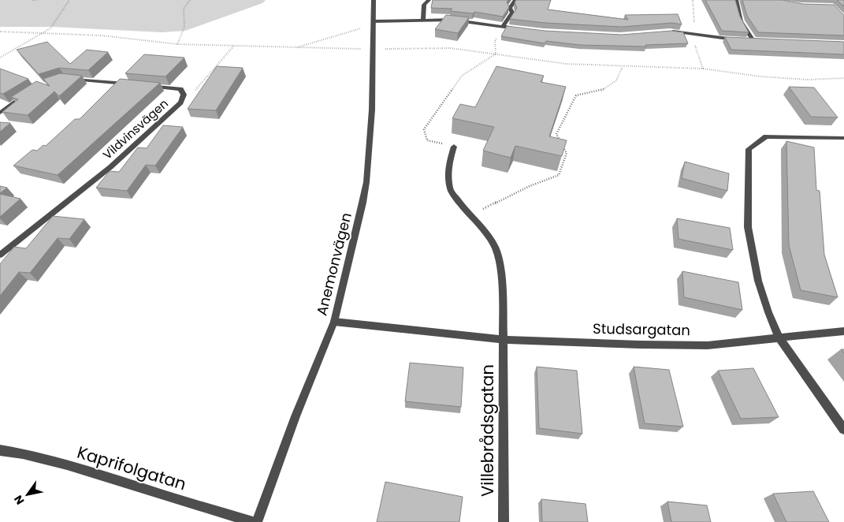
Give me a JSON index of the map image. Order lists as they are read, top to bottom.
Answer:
{
  "streets": {
    "street": [
      "Vildvinsvägen",
      "Anemonvägen",
      "Studsargatan",
      "Villebrådsgatan",
      "Kaprifolgatan"
    ]
  },
  "crossings": [
    ["Anemonvägen", "Studsargatan"],
    ["Studsargatan", "Villebrådsgatan"]
  ],
  "north": "bottom left"
}
